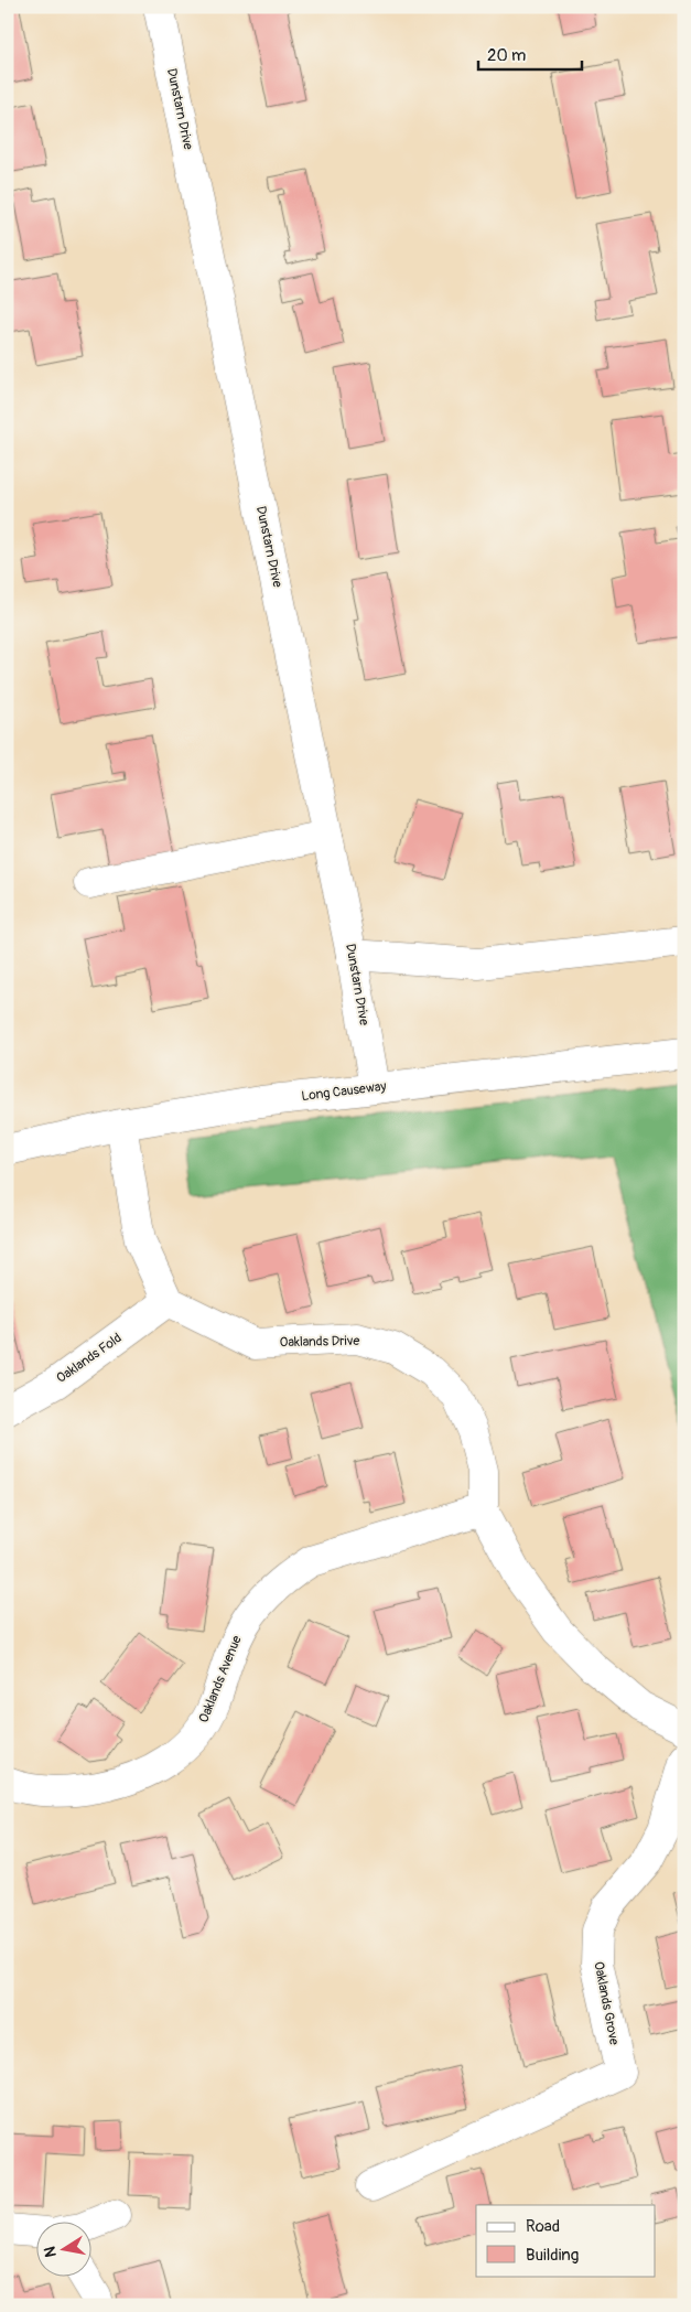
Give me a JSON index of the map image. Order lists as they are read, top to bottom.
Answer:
{
  "streets": {
    "street": [
      "Dunstarn Drive",
      "Long Causeway",
      "Oaklands Drive",
      "Oaklands Fold",
      "Oaklands Avenue",
      "Oaklands Grove"
    ]
  },
  "crossings": [
    ["Dunstarn Drive", "Long Causeway"],
    ["Oaklands Drive", "Oaklands Fold"],
    ["Oaklands Drive", "Oaklands Avenue"]
  ],
  "legend": ["Road", "Building"],
  "scale_bar": "20 m",
  "north": "left"
}
